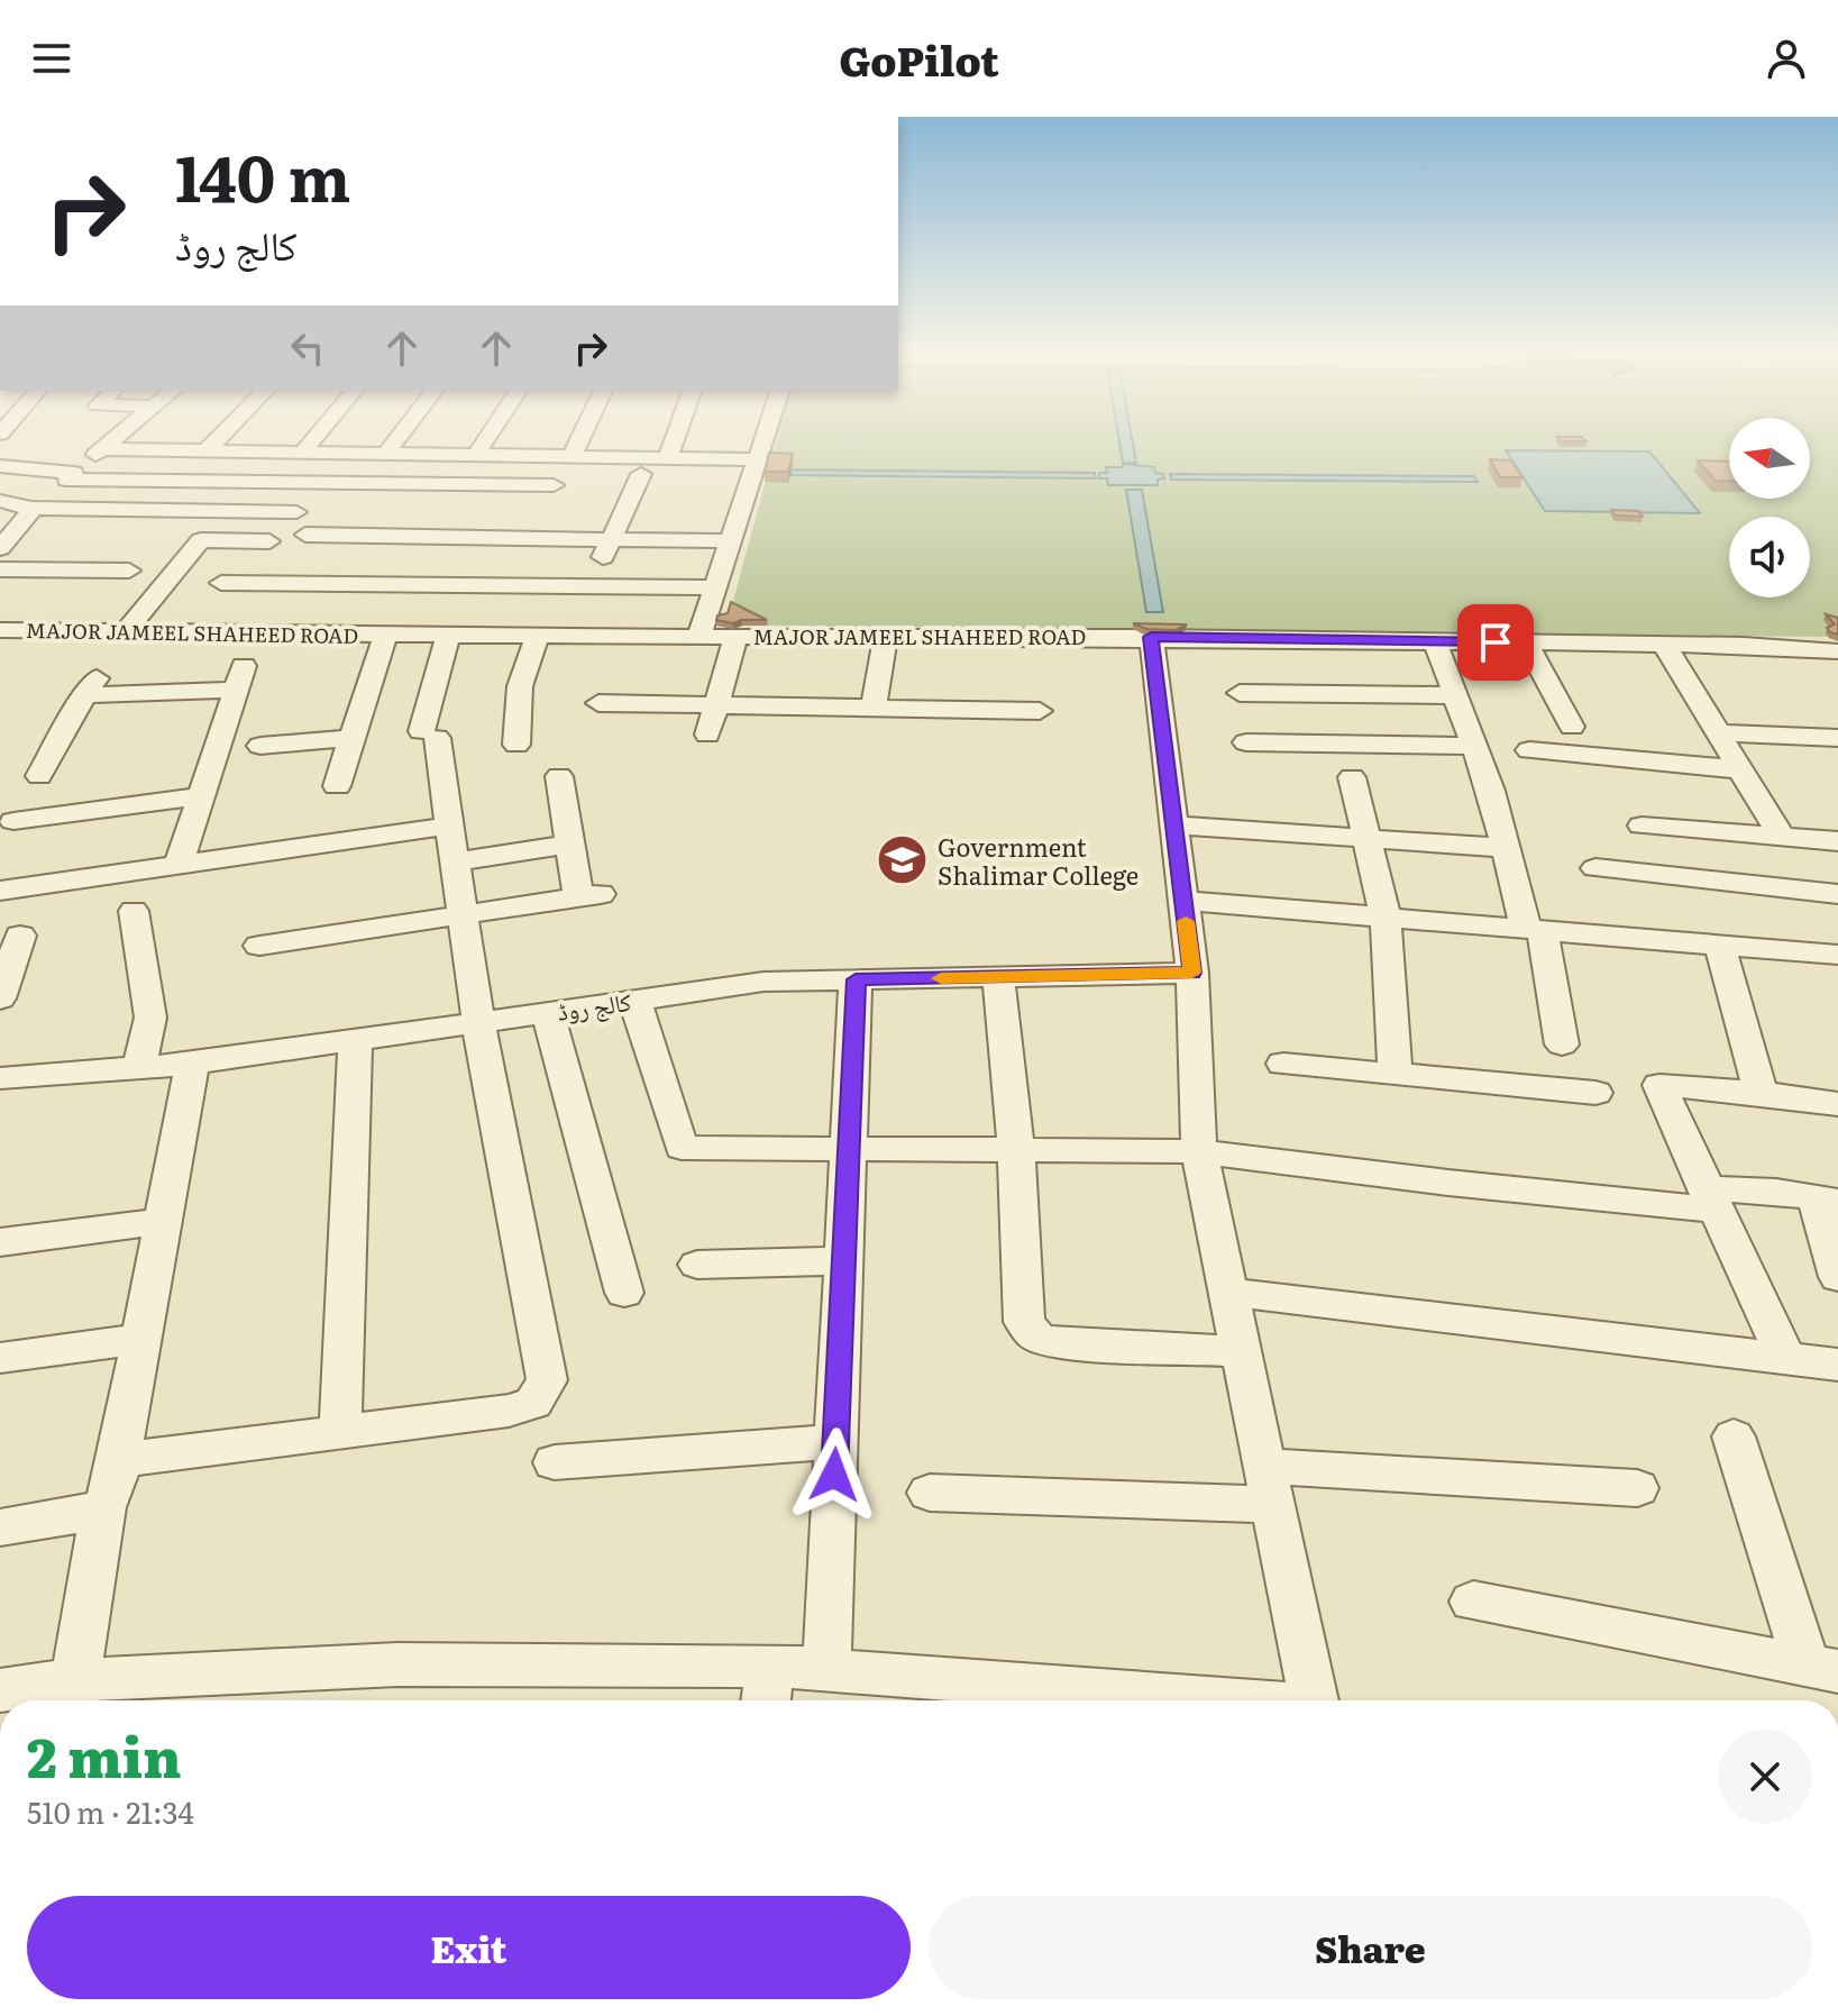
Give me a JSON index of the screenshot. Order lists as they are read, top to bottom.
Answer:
{
  "streets": {
    "street": ["MAJOR JAMEEL SHAHEED ROAD", "کالج روڈ"]
  },
  "places": {
    "school or university": ["Government Shalimar College"]
  },
  "north": "left",
  "page": {
    "header": "GoPilot",
    "turn": ["140 m", "کالج روڈ"],
    "heading": ["2 min", "510 m · 21:34"],
    "buttons": ["Exit", "Share"]
  }
}
